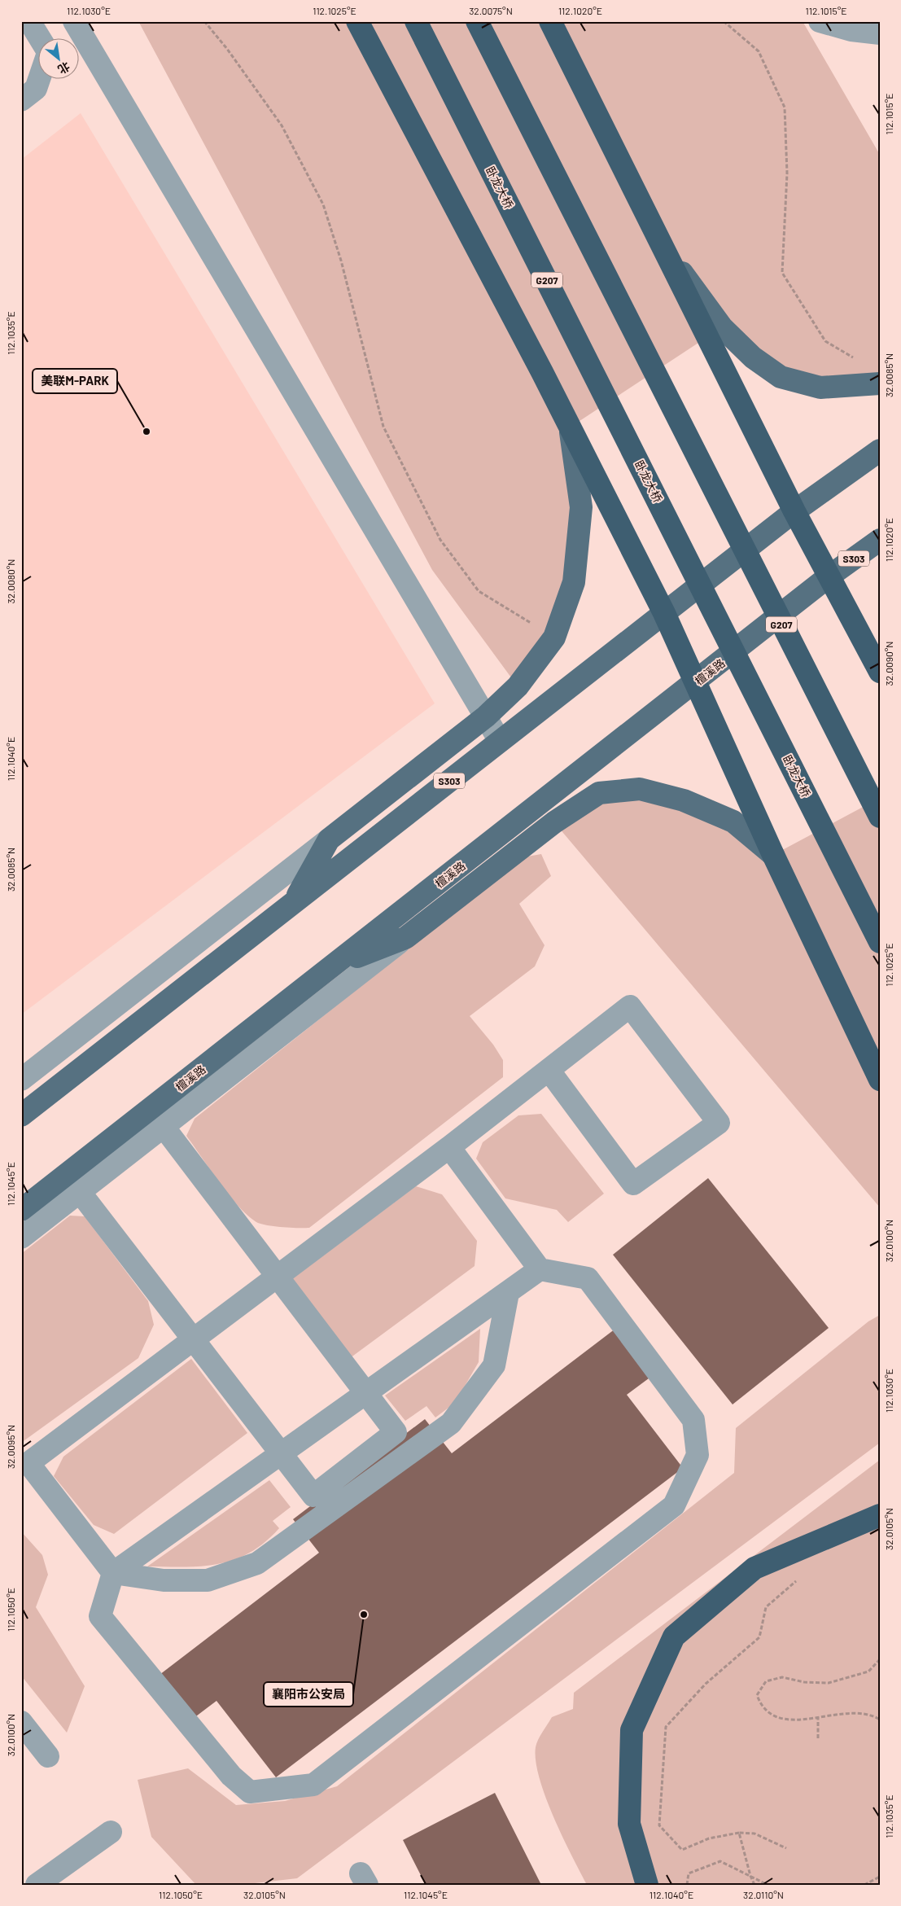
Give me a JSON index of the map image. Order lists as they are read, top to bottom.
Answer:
{
  "streets": {
    "highway": ["卧龙大桥", "G207"],
    "main road": ["S303", "檀溪路"]
  },
  "places": ["美联M-PARK", "襄阳市公安局"],
  "north": "bottom right",
  "coordinates": [
    "112.1030°E",
    "112.1025°E",
    "32.0075°N",
    "112.1020°E",
    "112.1015°E",
    "112.1035°E",
    "32.0085°N",
    "32.0080°N",
    "32.0090°N",
    "112.1040°E",
    "112.1045°E",
    "32.0100°N",
    "32.0095°N",
    "32.0105°N",
    "112.1050°E",
    "32.0110°N"
  ]
}
